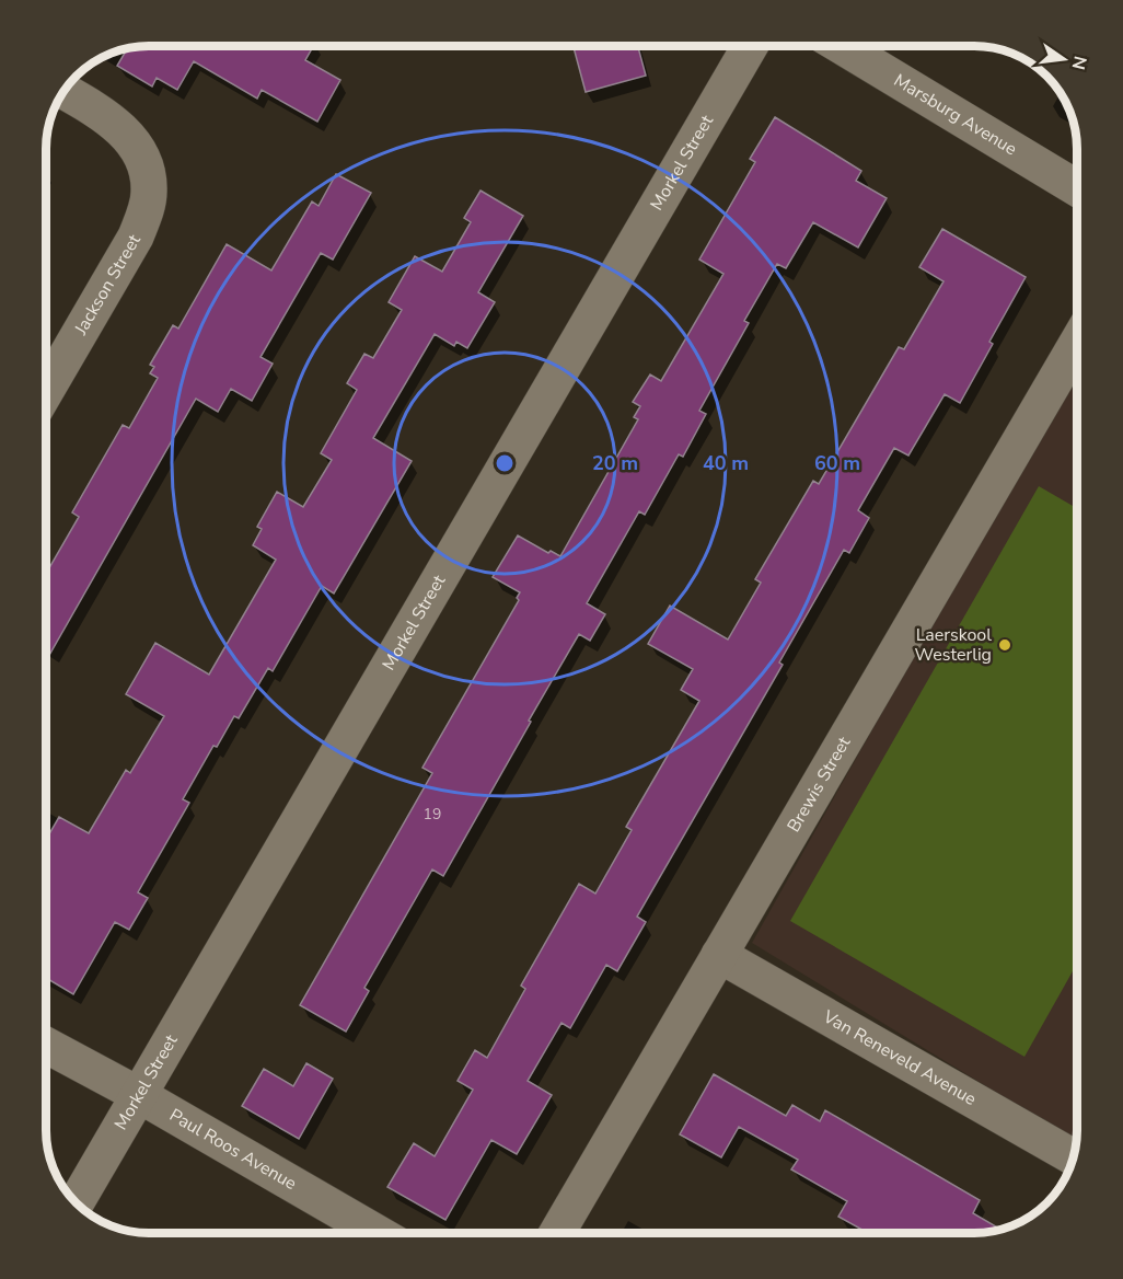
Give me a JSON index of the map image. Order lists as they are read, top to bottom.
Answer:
{
  "streets": {
    "street": [
      "Marsburg Avenue",
      "Morkel Street",
      "Jackson Street",
      "Brewis Street",
      "Van Reneveld Avenue",
      "Paul Roos Avenue"
    ]
  },
  "crossings": [
    ["Morkel Street", "Paul Roos Avenue"],
    ["Brewis Street", "Van Reneveld Avenue"]
  ],
  "places": ["Laerskool Westerlig"],
  "house_numbers": ["19"],
  "north": "right",
  "rings": ["20 m", "40 m", "60 m"]
}
